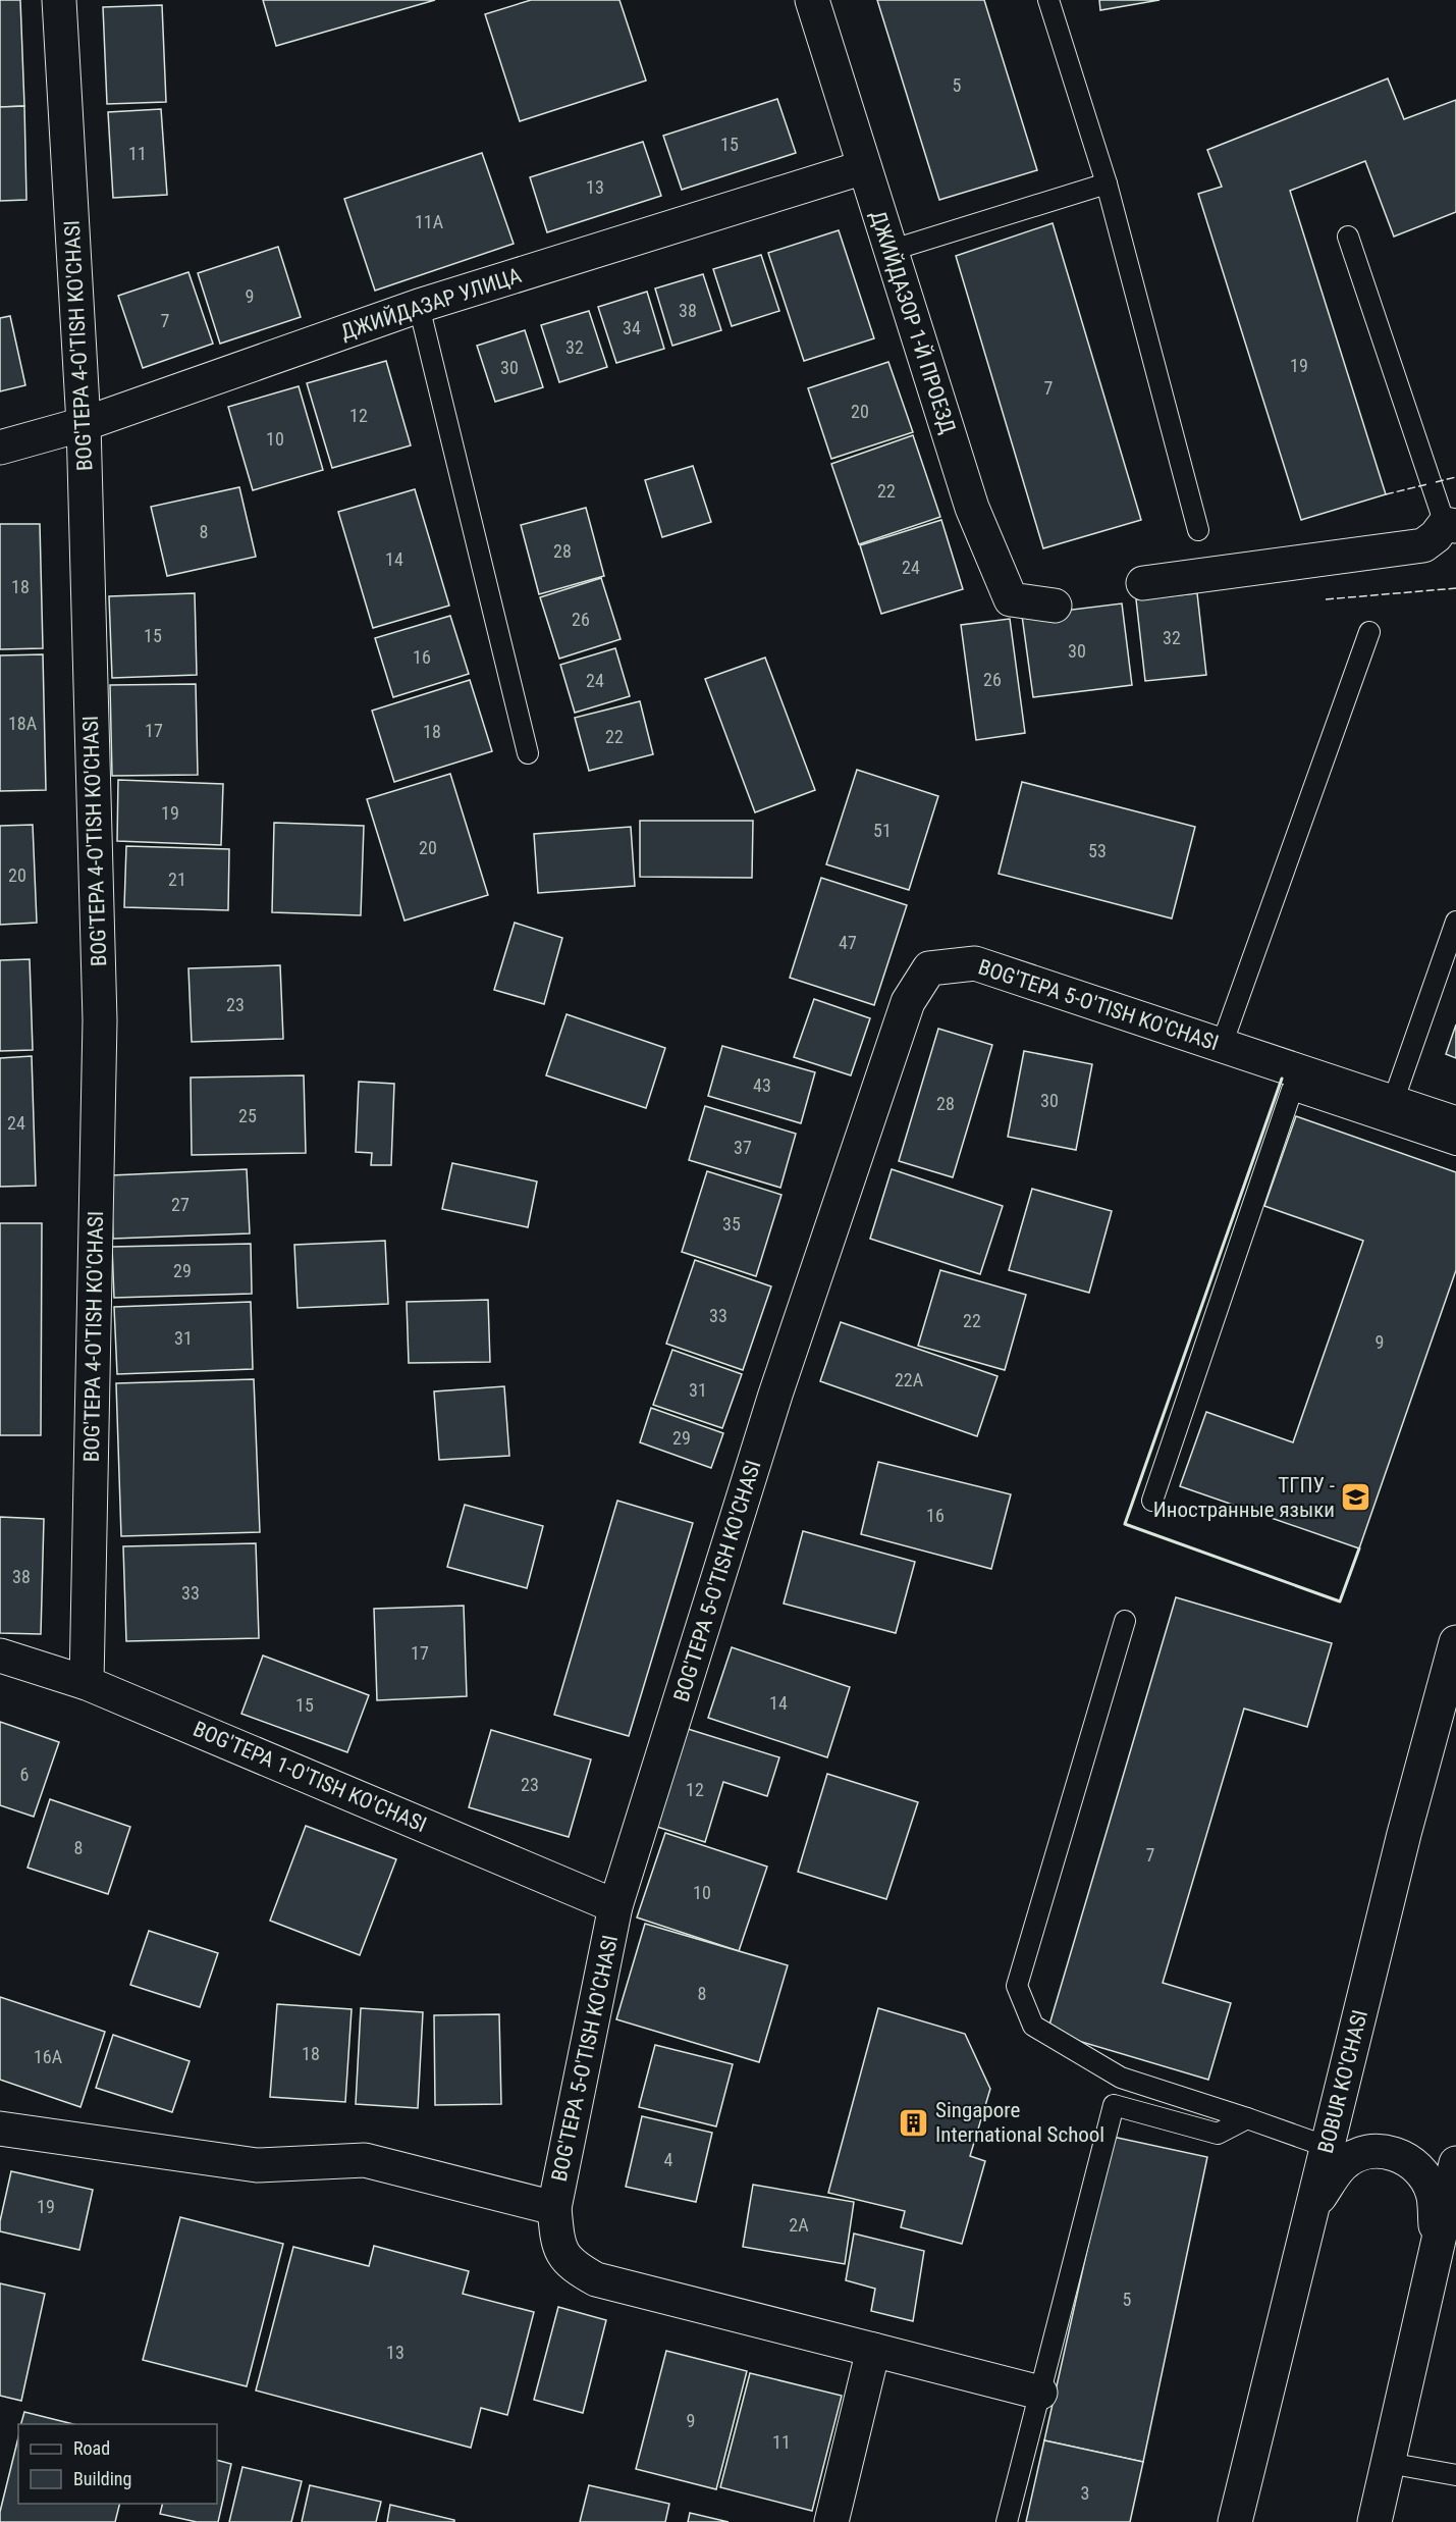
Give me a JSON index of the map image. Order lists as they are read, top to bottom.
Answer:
{
  "streets": {
    "street": [
      "ДЖИЙДАЗАР УЛИЦА",
      "ДЖИЙДАЗОР 1-Й ПРОЕЗД",
      "BOG'TEPA 4-O'TISH KO'CHASI",
      "BOG'TEPA 5-O'TISH KO'CHASI",
      "BOG'TEPA 1-O'TISH KO'CHASI",
      "BOBUR KO'CHASI"
    ]
  },
  "crossings": [
    ["ДЖИЙДАЗАР УЛИЦА", "ДЖИЙДАЗОР 1-Й ПРОЕЗД"],
    ["ДЖИЙДАЗАР УЛИЦА", "BOG'TEPA 4-O'TISH KO'CHASI"],
    ["BOG'TEPA 4-O'TISH KO'CHASI", "BOG'TEPA 1-O'TISH KO'CHASI"],
    ["BOG'TEPA 5-O'TISH KO'CHASI", "BOG'TEPA 1-O'TISH KO'CHASI"]
  ],
  "places": {
    "school or university": ["ТГПУ - Иностранные языки"],
    "building": ["Singapore International School"]
  },
  "house_numbers": [
    "5",
    "15",
    "11",
    "13",
    "11A",
    "9",
    "38",
    "7",
    "34",
    "32",
    "19",
    "30",
    "7",
    "20",
    "12",
    "10",
    "22",
    "8",
    "28",
    "14",
    "24",
    "18",
    "26",
    "15",
    "32",
    "30",
    "16",
    "26",
    "24",
    "18A",
    "17",
    "18",
    "22",
    "19",
    "51",
    "20",
    "53",
    "20",
    "21",
    "47",
    "23",
    "43",
    "30",
    "28",
    "25",
    "24",
    "37",
    "27",
    "35",
    "29",
    "33",
    "22",
    "31",
    "9",
    "22A",
    "31",
    "29",
    "16",
    "38",
    "33",
    "17",
    "14",
    "15",
    "6",
    "23",
    "12",
    "8",
    "7",
    "10",
    "8",
    "18",
    "16A",
    "4",
    "19",
    "2A",
    "5",
    "13",
    "9",
    "11",
    "3"
  ],
  "legend": ["Road", "Building"]
}
